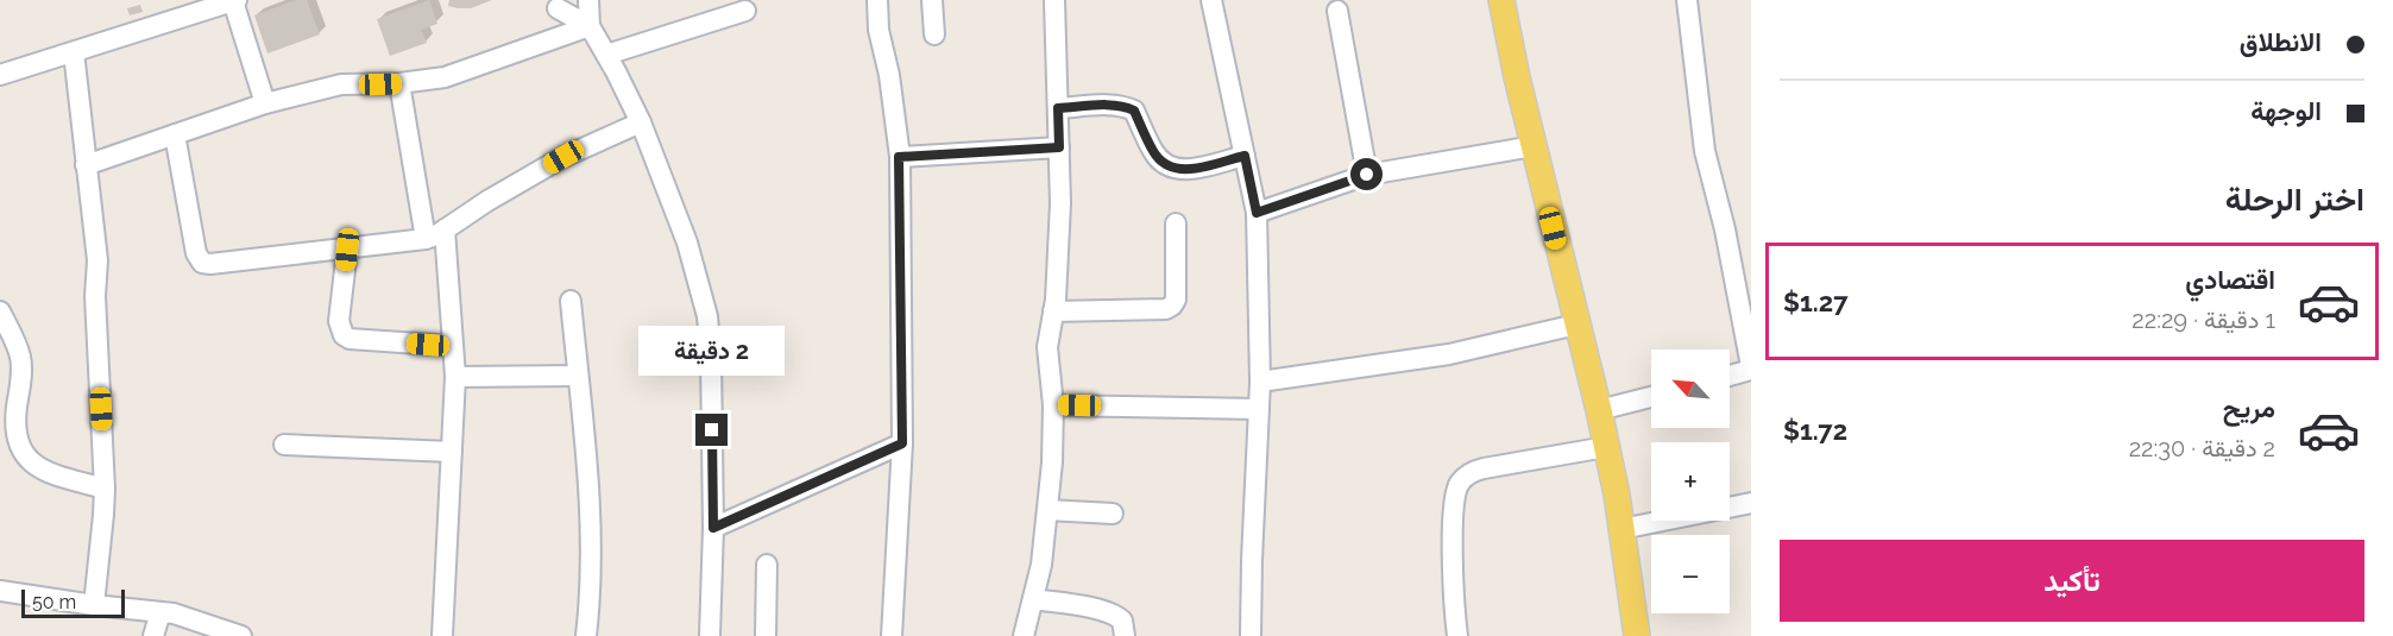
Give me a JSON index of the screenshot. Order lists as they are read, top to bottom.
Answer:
{
  "scale_bar": "50 m",
  "north": "top left",
  "page": {
    "banner": ["الانطلاق", "الوجهة"],
    "heading": "اختر الرحلة",
    "list": [
      {
        "name": "اقتصادي",
        "note": "1 دقيقة · 22:29",
        "value": "$1.27"
      },
      {
        "name": "مريح",
        "note": "2 دقيقة · 22:30",
        "value": "$1.72"
      }
    ],
    "bubble": "2 دقيقة",
    "map_buttons": ["+", "−"],
    "buttons": "تأكيد",
    "scale": "50 m"
  }
}
